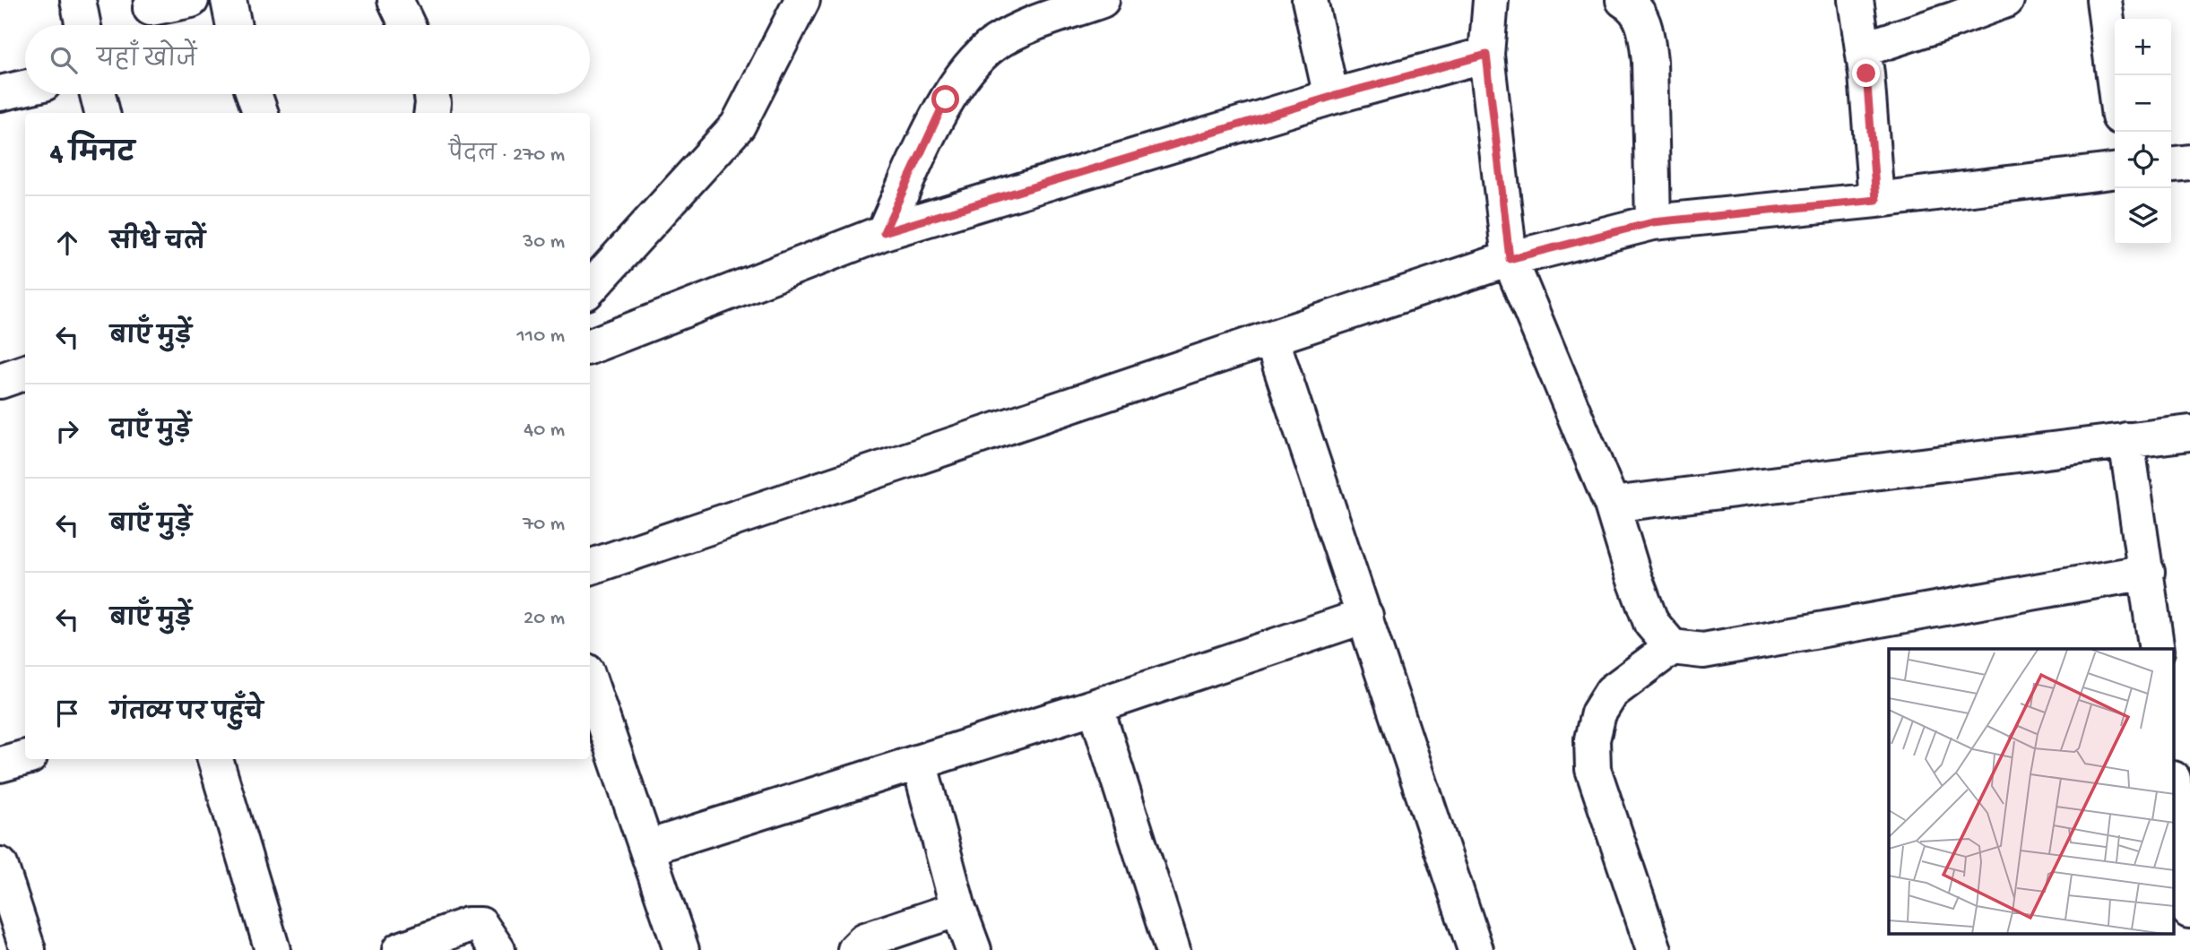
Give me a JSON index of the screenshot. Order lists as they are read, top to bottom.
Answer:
{
  "page": {
    "map_buttons": ["+", "−"],
    "search": "यहाँ खोजें",
    "heading": ["4 मिनट", "पैदल · 270 m"],
    "list": [
      ["सीधे चलें", "30 m"],
      ["बाएँ मुड़ें", "110 m"],
      ["दाएँ मुड़ें", "40 m"],
      ["बाएँ मुड़ें", "70 m"],
      ["बाएँ मुड़ें", "20 m"],
      "गंतव्य पर पहुँचे"
    ]
  }
}
